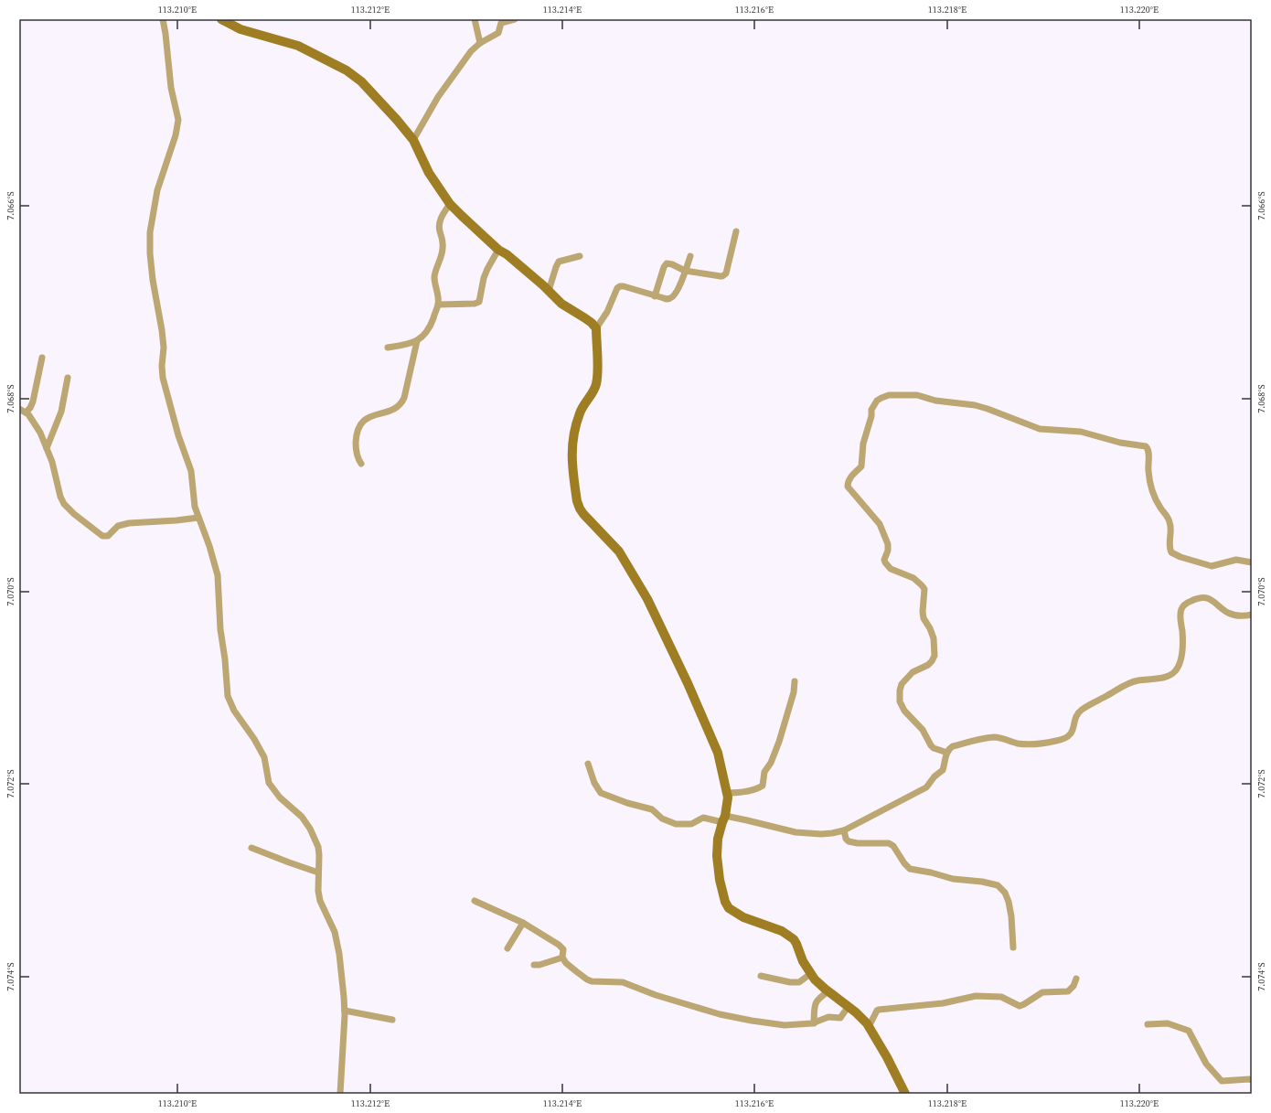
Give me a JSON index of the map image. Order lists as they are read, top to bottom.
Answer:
{
  "coordinates": [
    "113.210°E",
    "113.212°E",
    "113.214°E",
    "113.216°E",
    "113.218°E",
    "113.220°E",
    "7.066°S",
    "7.068°S",
    "7.070°S",
    "7.072°S",
    "7.074°S"
  ]
}
